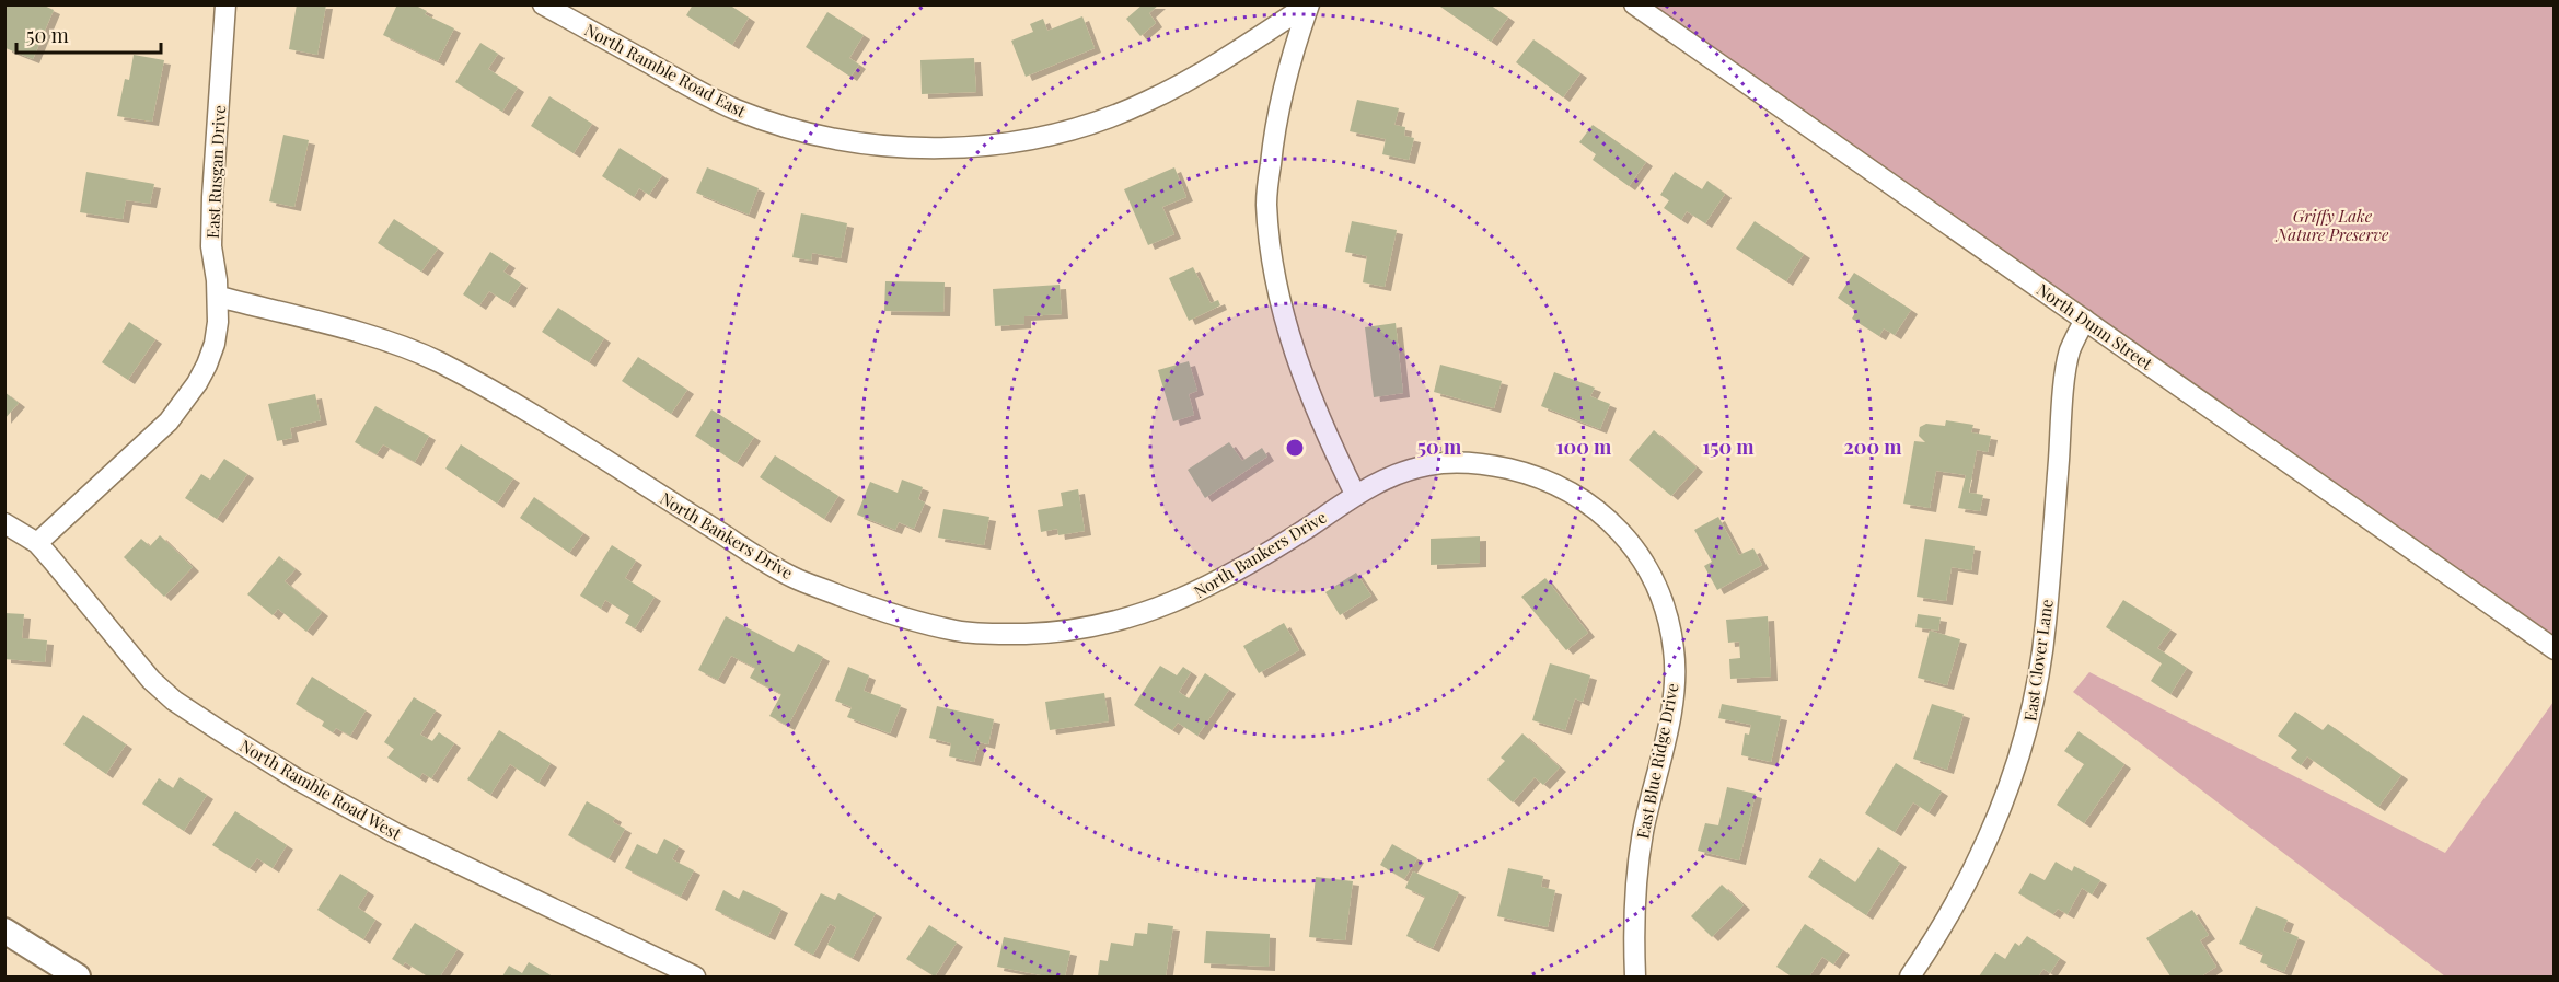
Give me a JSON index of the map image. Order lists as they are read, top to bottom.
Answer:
{
  "streets": {
    "street": [
      "North Ramble Road East",
      "East Rusgan Drive",
      "North Dunn Street",
      "North Bankers Drive",
      "East Clover Lane",
      "East Blue Ridge Drive",
      "North Ramble Road West"
    ]
  },
  "crossings": [
    ["East Rusgan Drive", "North Bankers Drive"],
    ["East Rusgan Drive", "North Ramble Road West"],
    ["North Dunn Street", "East Clover Lane"],
    ["North Bankers Drive", "East Blue Ridge Drive"]
  ],
  "parks": ["Griffy Lake Nature Preserve"],
  "scale_bar": "50 m",
  "rings": [
    "50 m",
    "100 m",
    "150 m",
    "200 m"
  ]
}
